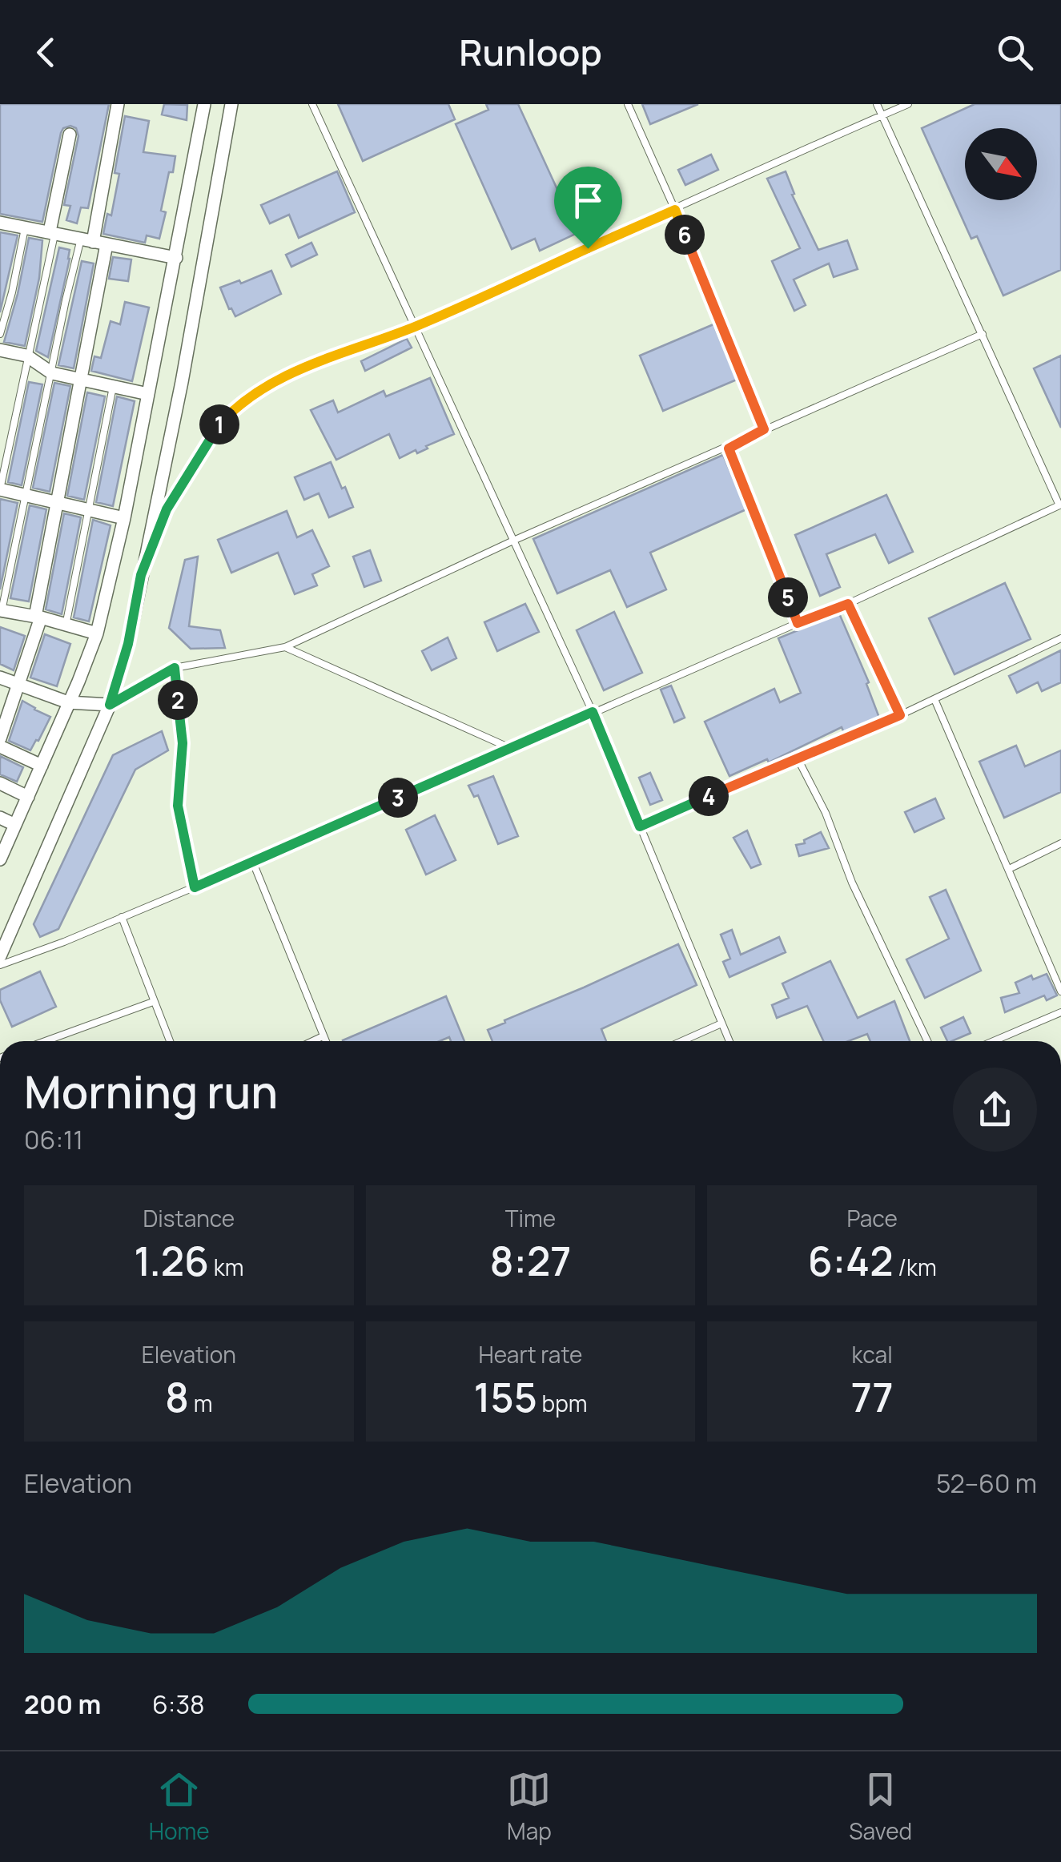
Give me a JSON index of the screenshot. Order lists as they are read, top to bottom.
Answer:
{
  "north": "bottom right",
  "page": {
    "header": "Runloop",
    "pins": [
      "6",
      "1",
      "5",
      "2",
      "4",
      "3"
    ],
    "heading": ["Morning run", "06:11"],
    "stats": [
      ["Distance", "1.26 km"],
      ["Time", "8:27"],
      ["Pace", "6:42 /km"],
      ["Elevation", "8 m"],
      ["Heart rate", "155 bpm"],
      ["kcal", "77"]
    ],
    "chart": ["Elevation", "52–60 m"],
    "list": [
      {
        "name": "200 m",
        "note": "6:38"
      }
    ],
    "tabs": ["Home", "Map", "Saved"]
  }
}
